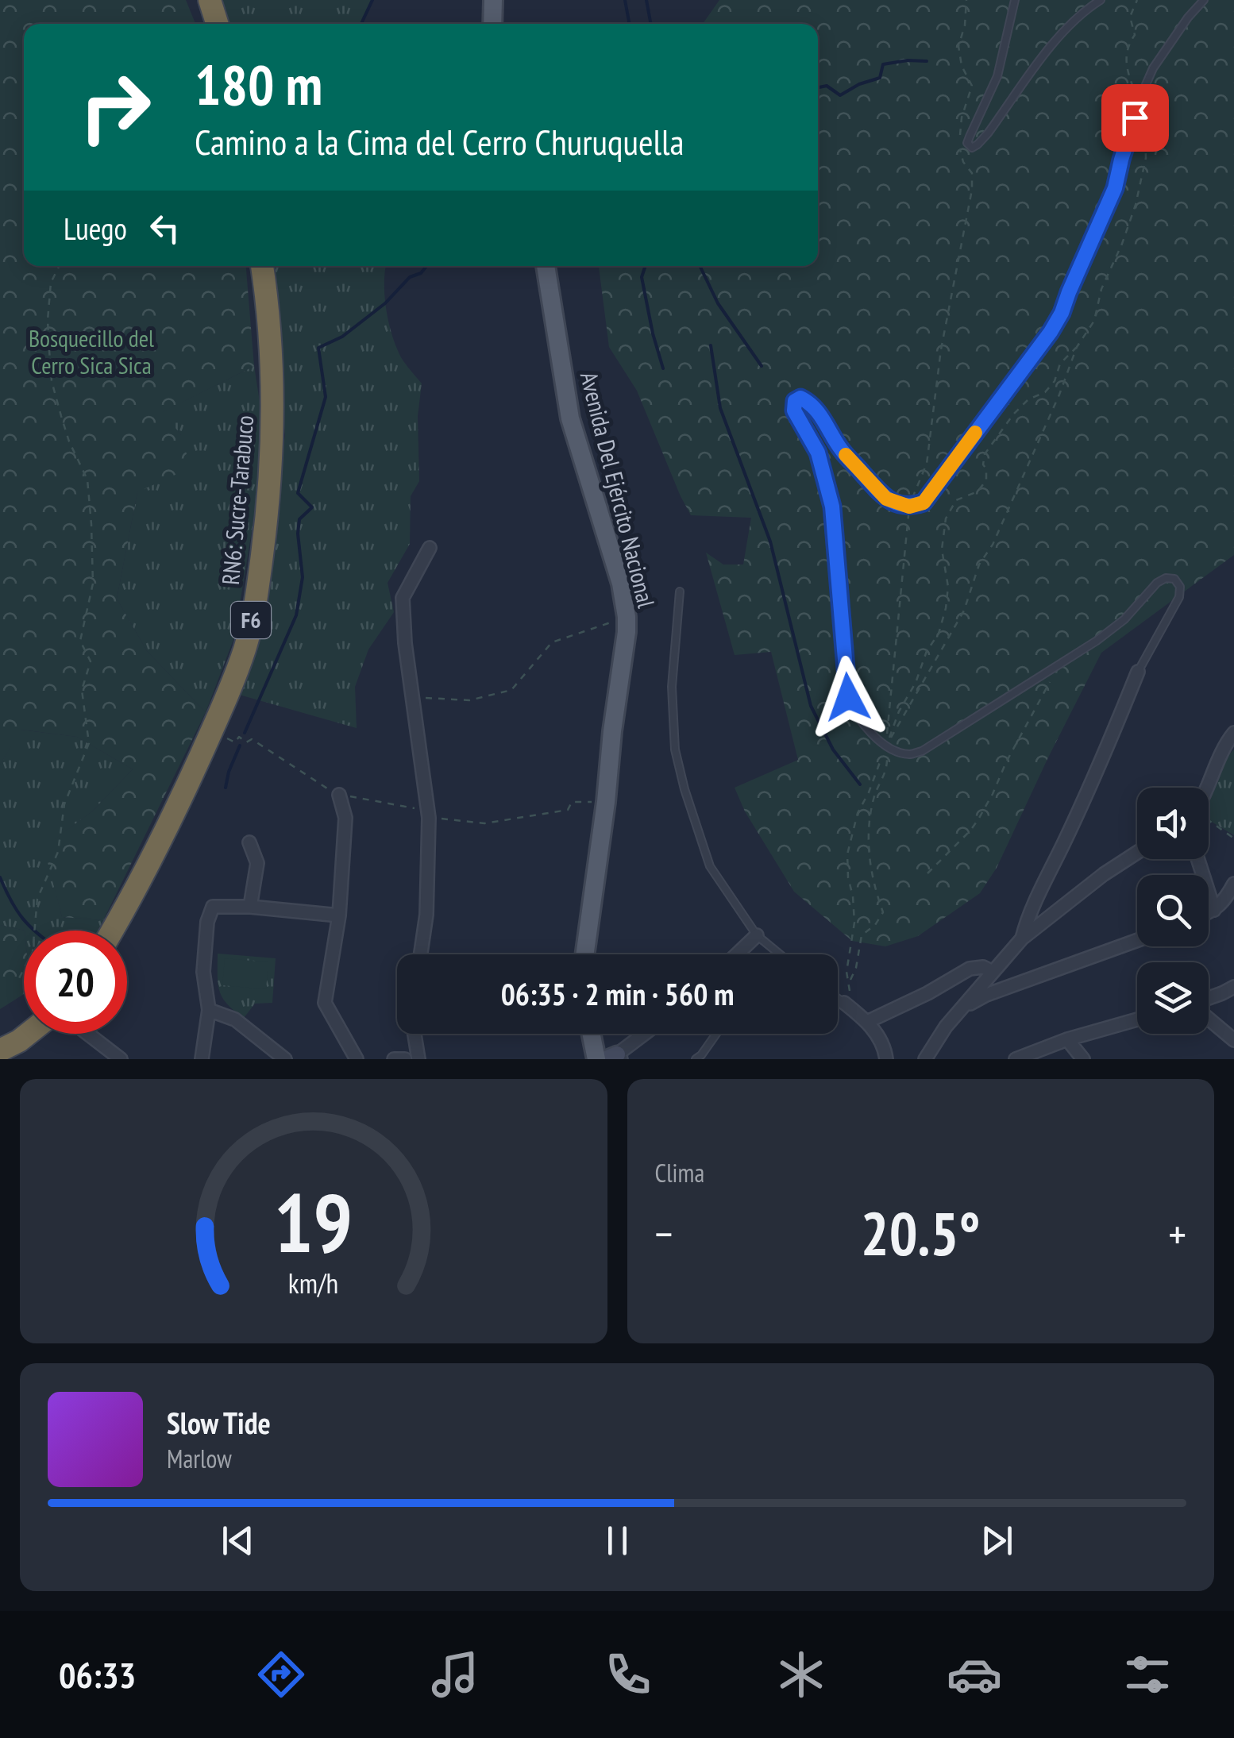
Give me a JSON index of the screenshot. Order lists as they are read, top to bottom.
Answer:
{
  "streets": {
    "highway": ["RN6: Sucre-Tarabuco", "F6"],
    "main road": ["Avenida Del Ejército Nacional"]
  },
  "parks": ["Bosquecillo del Cerro Sica Sica"],
  "page": {
    "turn": ["180 m", "Camino a la Cima del Cerro Churuquella"],
    "then": "Luego",
    "limit": "20",
    "trip": "06:35 · 2 min · 560 m",
    "tile": "Clima",
    "heat": ["−", "20.5°", "+"],
    "song": ["Slow Tide", "Marlow"],
    "tabs": "06:33",
    "gauge": ["19", "km/h"]
  }
}
